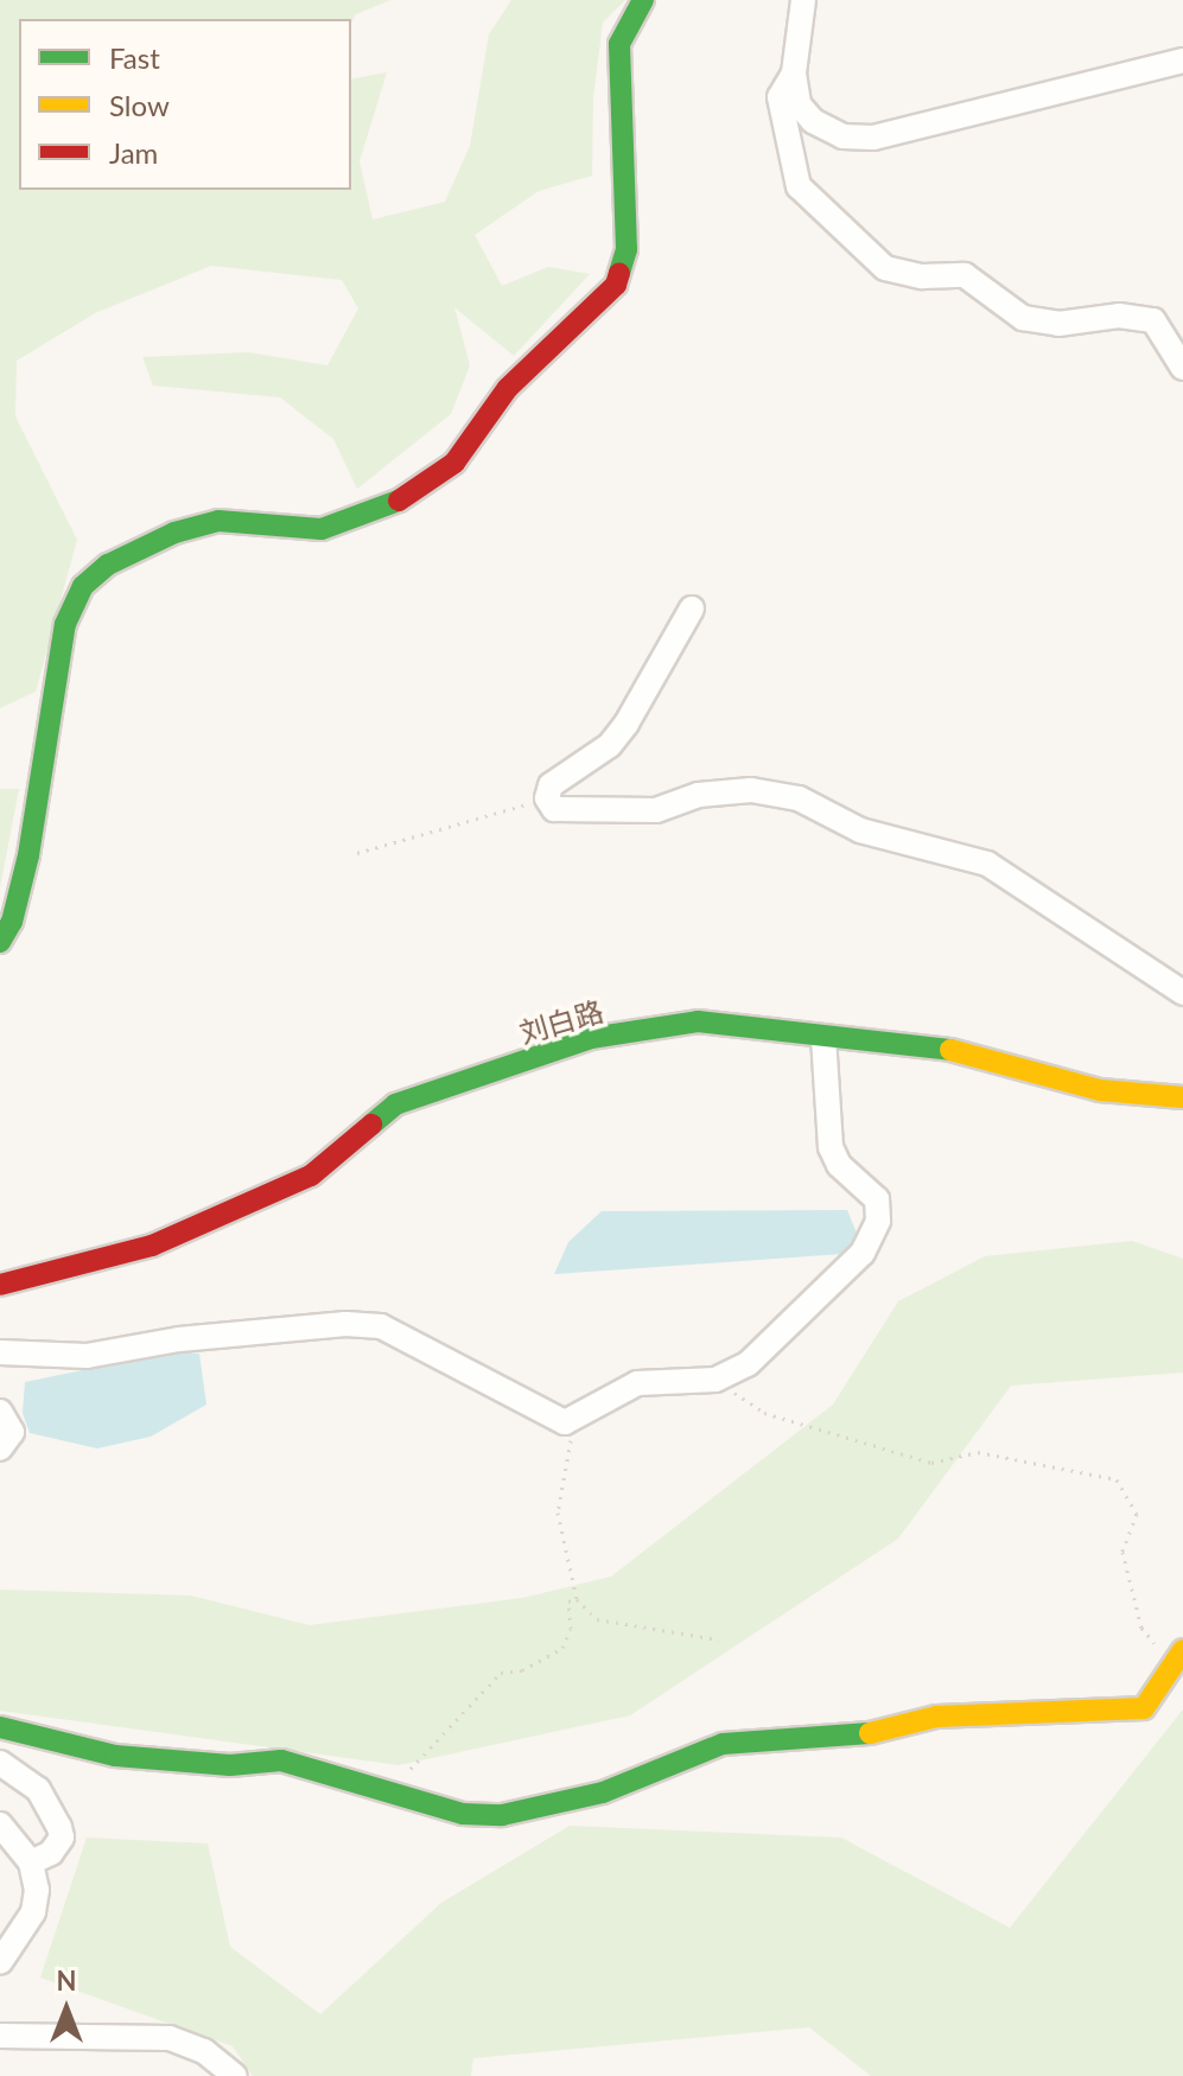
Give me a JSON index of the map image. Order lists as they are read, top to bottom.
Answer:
{
  "streets": {
    "street": ["刘白路"]
  },
  "legend": ["Fast", "Slow", "Jam"],
  "north": "top"
}
